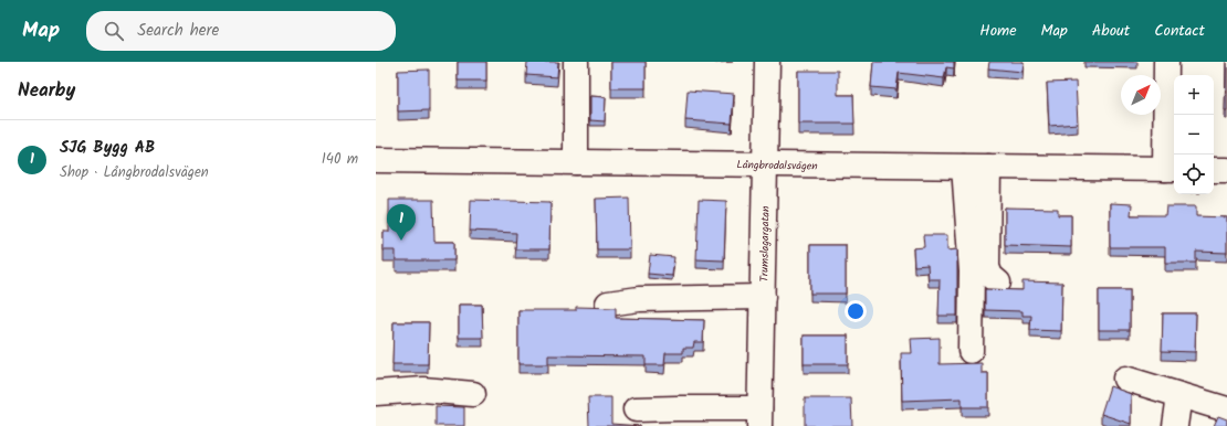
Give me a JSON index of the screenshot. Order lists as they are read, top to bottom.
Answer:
{
  "streets": {
    "street": ["Långbrodalsvägen", "Trumslagargatan"]
  },
  "crossings": [
    ["Långbrodalsvägen", "Trumslagargatan"]
  ],
  "north": "top right",
  "page": {
    "header": "Map",
    "search": "Search here",
    "nav": [
      "Home",
      "Map",
      "About",
      "Contact"
    ],
    "heading": "Nearby",
    "map_buttons": ["+", "−"],
    "list": [
      {
        "mark": "1",
        "name": "SJG Bygg AB",
        "note": "Shop · Långbrodalsvägen",
        "value": "140 m"
      }
    ],
    "pins": "1"
  }
}
